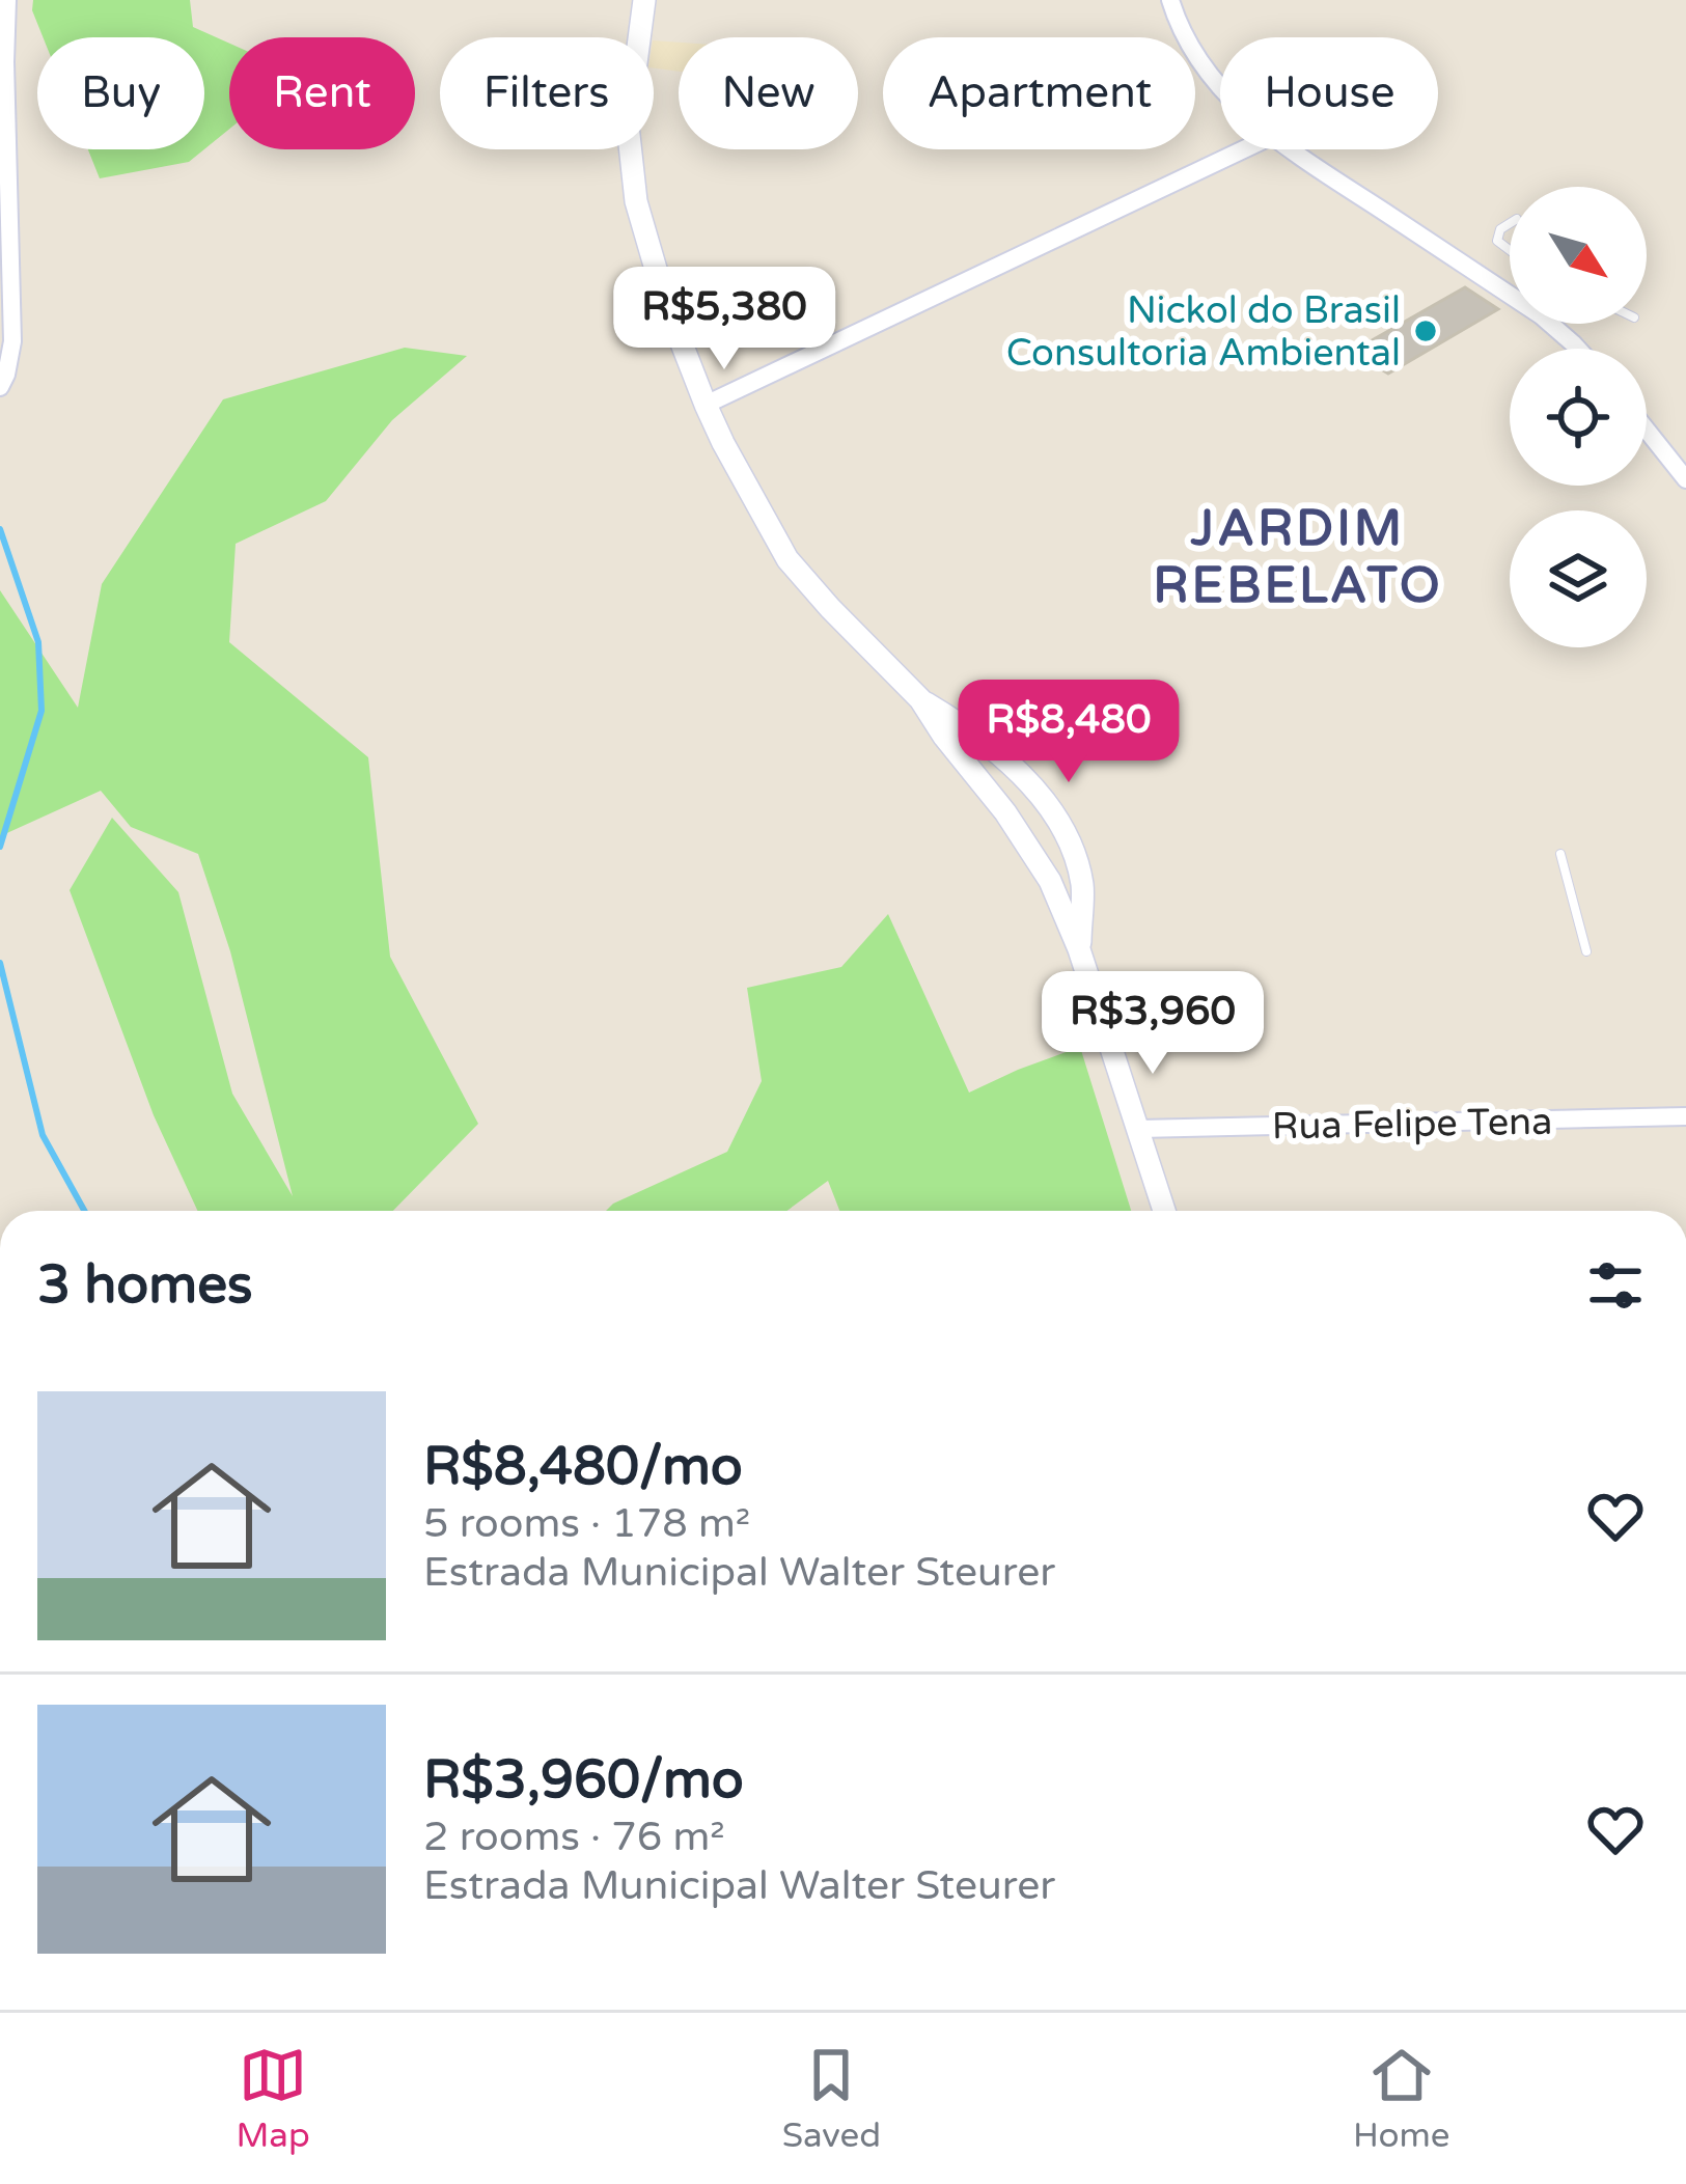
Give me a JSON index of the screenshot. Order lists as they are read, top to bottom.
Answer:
{
  "streets": {
    "street": ["Rua Felipe Tena"]
  },
  "districts": ["JARDIM REBELATO"],
  "places": ["Nickol do Brasil Consultoria Ambiental"],
  "north": "bottom right",
  "page": {
    "chip": [
      "Buy",
      "Rent",
      "Filters",
      "New",
      "Apartment",
      "House"
    ],
    "price": ["R$5,380", "R$8,480", "R$3,960"],
    "heading": "3 homes",
    "list": [
      {
        "name": "R$8,480/mo",
        "note": "5 rooms · 178 m² · Estrada Municipal Walter Steurer"
      },
      {
        "name": "R$3,960/mo",
        "note": "2 rooms · 76 m² · Estrada Municipal Walter Steurer"
      }
    ],
    "tabs": ["Map", "Saved", "Home"]
  }
}
